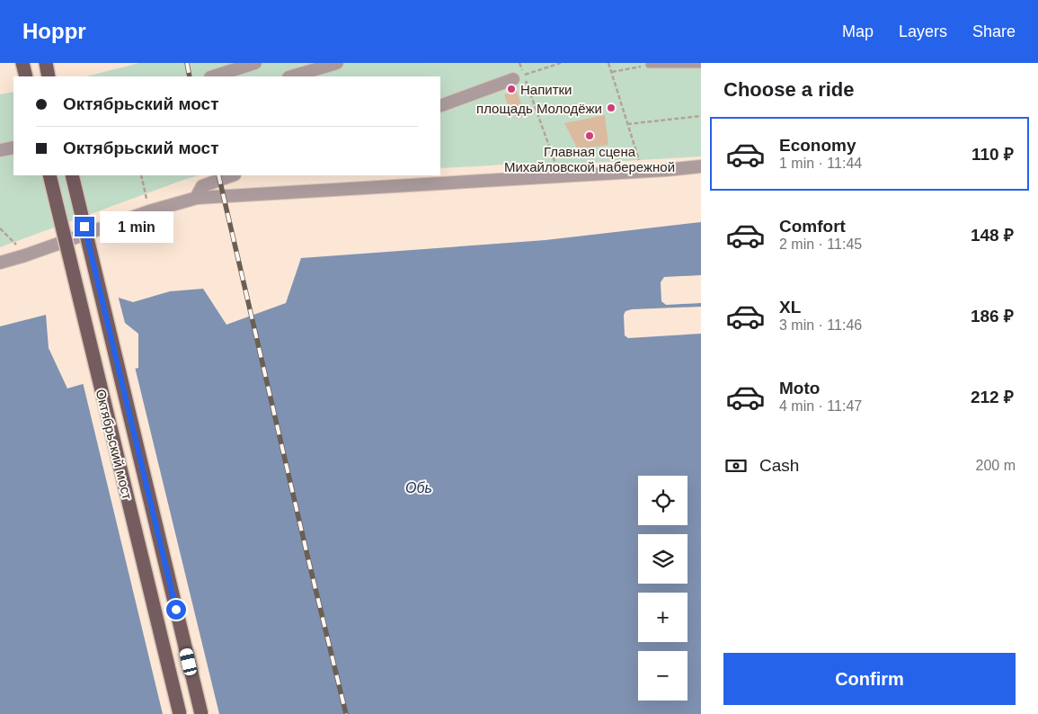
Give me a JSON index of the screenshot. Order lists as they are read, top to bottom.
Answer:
{
  "streets": {
    "main road": ["Октябрьский мост"]
  },
  "water": ["Обь"],
  "places": ["Напитки", "площадь Молодёжи", "Главная сцена Михайловской набережной"],
  "page": {
    "header": "Hoppr",
    "nav": ["Map", "Layers", "Share"],
    "heading": "Choose a ride",
    "banner": ["Октябрьский мост", "Октябрьский мост"],
    "list": [
      {
        "name": "Economy",
        "note": "1 min · 11:44",
        "value": "110 ₽"
      },
      {
        "name": "Comfort",
        "note": "2 min · 11:45",
        "value": "148 ₽"
      },
      {
        "name": "XL",
        "note": "3 min · 11:46",
        "value": "186 ₽"
      },
      {
        "name": "Moto",
        "note": "4 min · 11:47",
        "value": "212 ₽"
      }
    ],
    "bubble": "1 min",
    "pay": ["Cash", "200 m"],
    "map_buttons": ["+", "−"],
    "buttons": "Confirm"
  }
}
